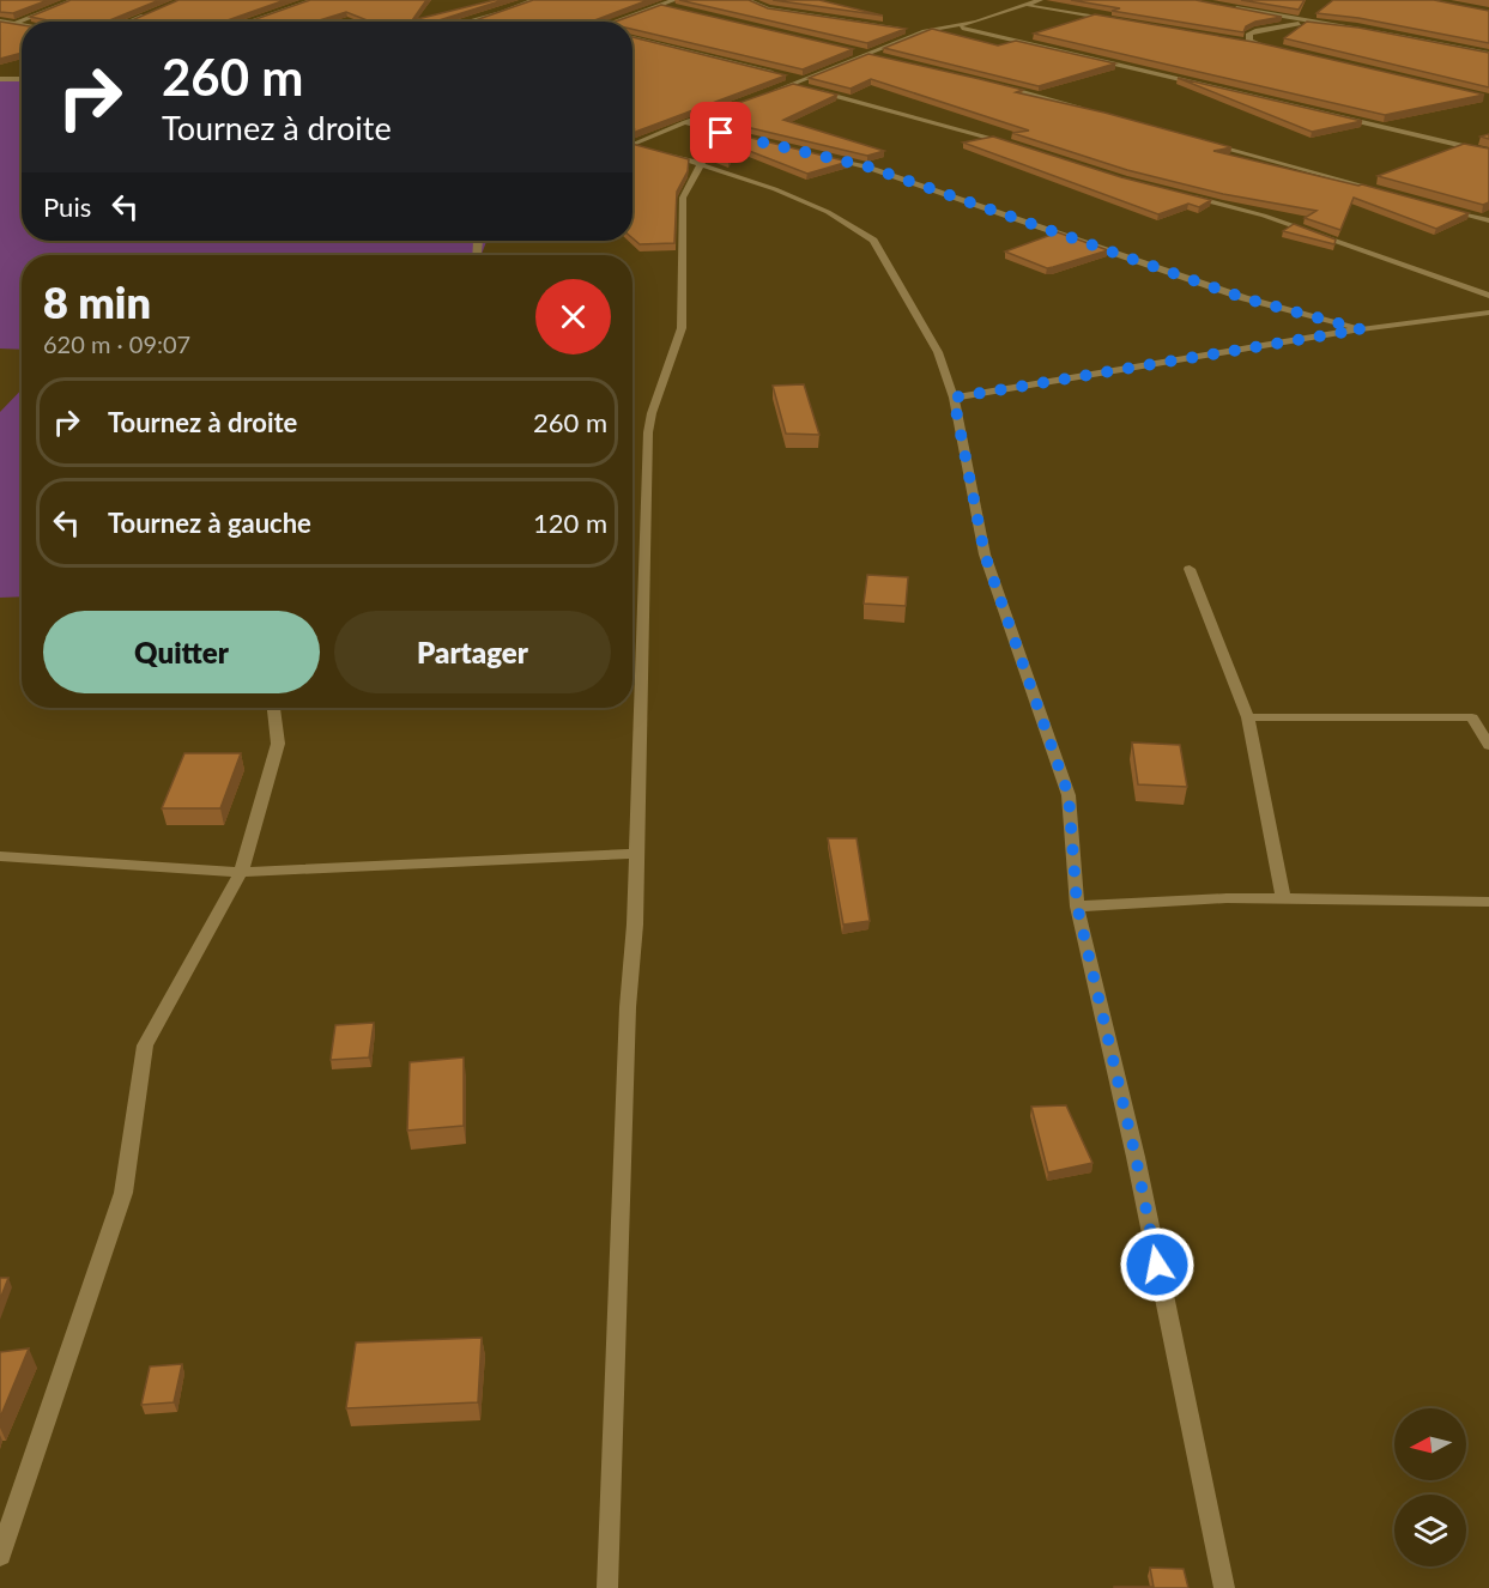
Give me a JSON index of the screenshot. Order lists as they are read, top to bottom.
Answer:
{
  "north": "left",
  "page": {
    "turn": ["260 m", "Tournez à droite"],
    "then": "Puis",
    "heading": ["8 min", "620 m · 09:07"],
    "list": [
      {
        "name": "Tournez à droite",
        "value": "260 m"
      },
      {
        "name": "Tournez à gauche",
        "value": "120 m"
      }
    ],
    "buttons": ["Quitter", "Partager"]
  }
}
